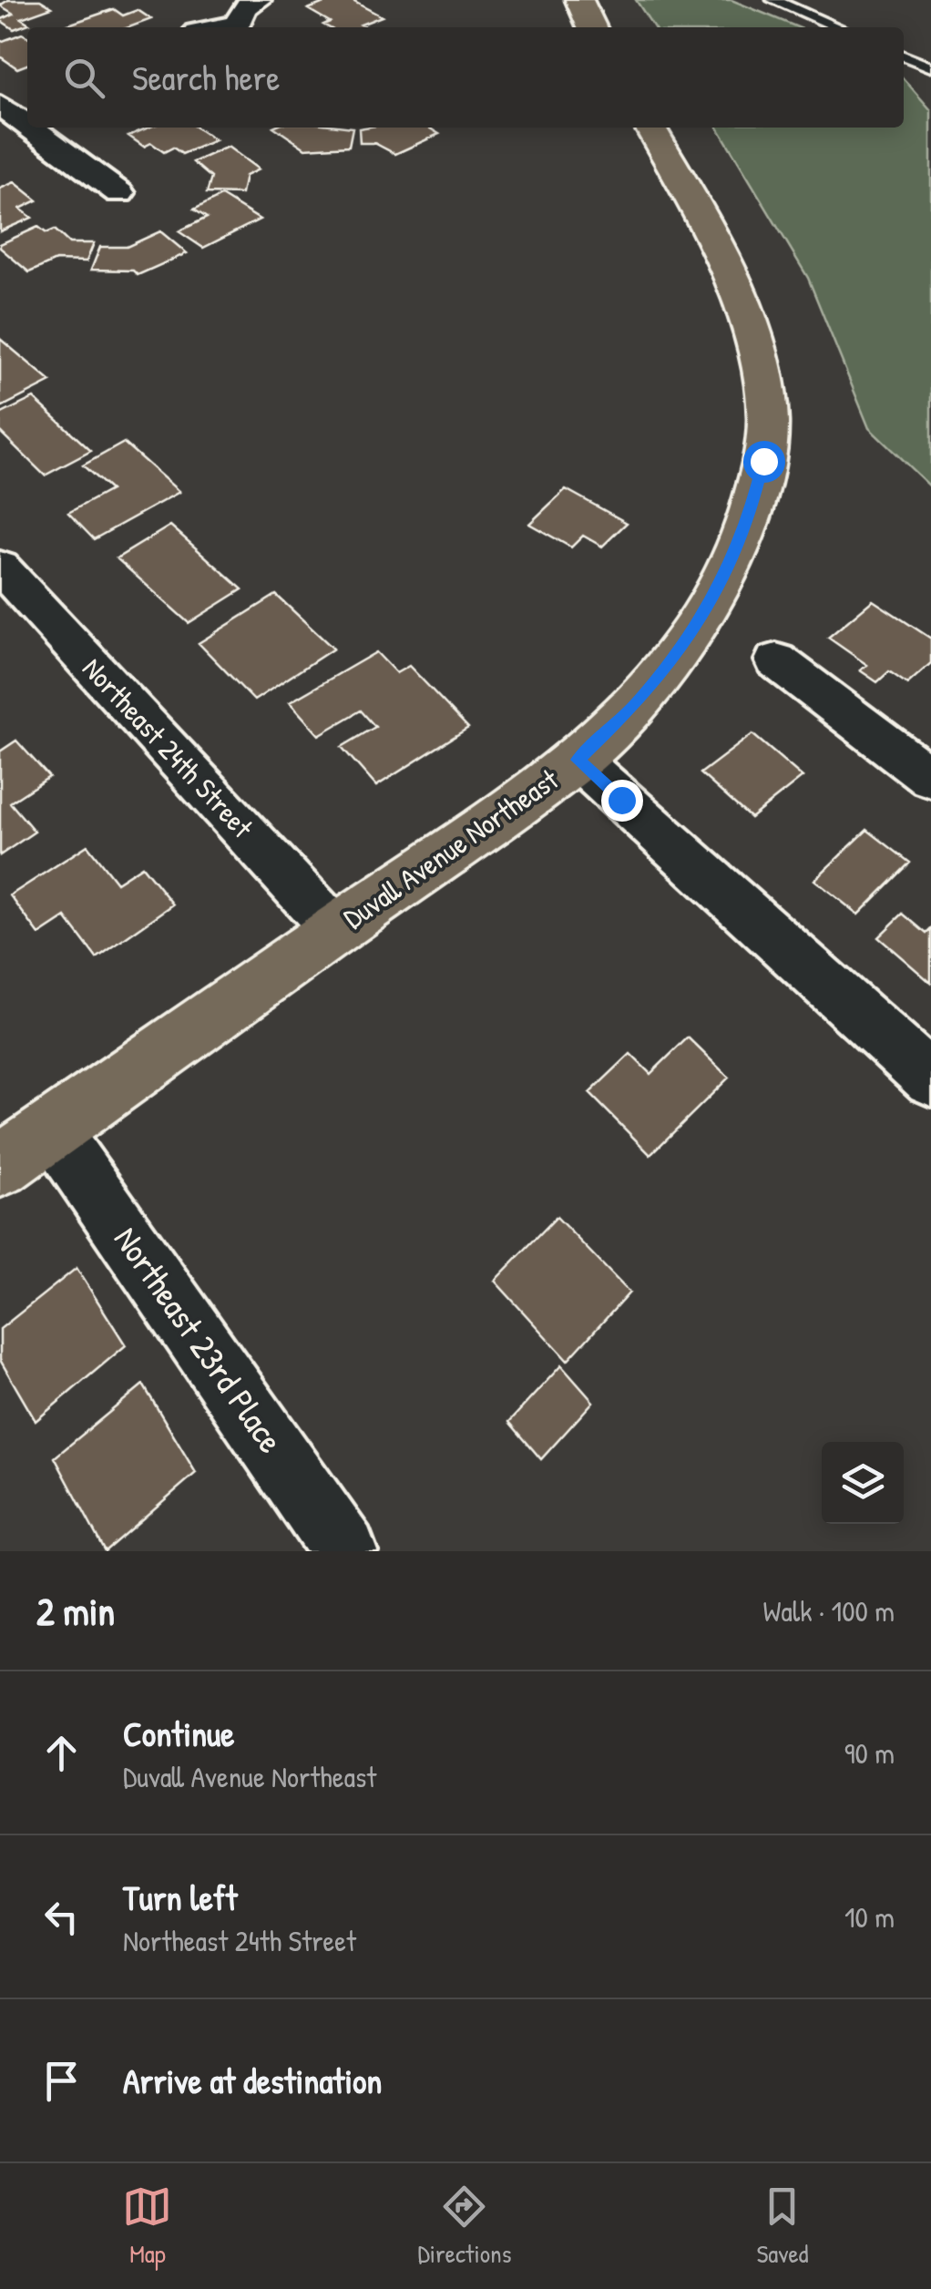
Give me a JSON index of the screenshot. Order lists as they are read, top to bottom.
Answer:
{
  "streets": {
    "main road": ["Duvall Avenue Northeast"],
    "street": ["Northeast 24th Street", "Northeast 23rd Place"]
  },
  "crossings": [
    ["Northeast 24th Street", "Duvall Avenue Northeast"],
    ["Duvall Avenue Northeast", "Northeast 23rd Place"]
  ],
  "page": {
    "search": "Search here",
    "heading": ["2 min", "Walk · 100 m"],
    "list": [
      ["Continue", "Duvall Avenue Northeast", "90 m"],
      ["Turn left", "Northeast 24th Street", "10 m"],
      "Arrive at destination"
    ],
    "nav": ["Map", "Directions", "Saved"]
  }
}
